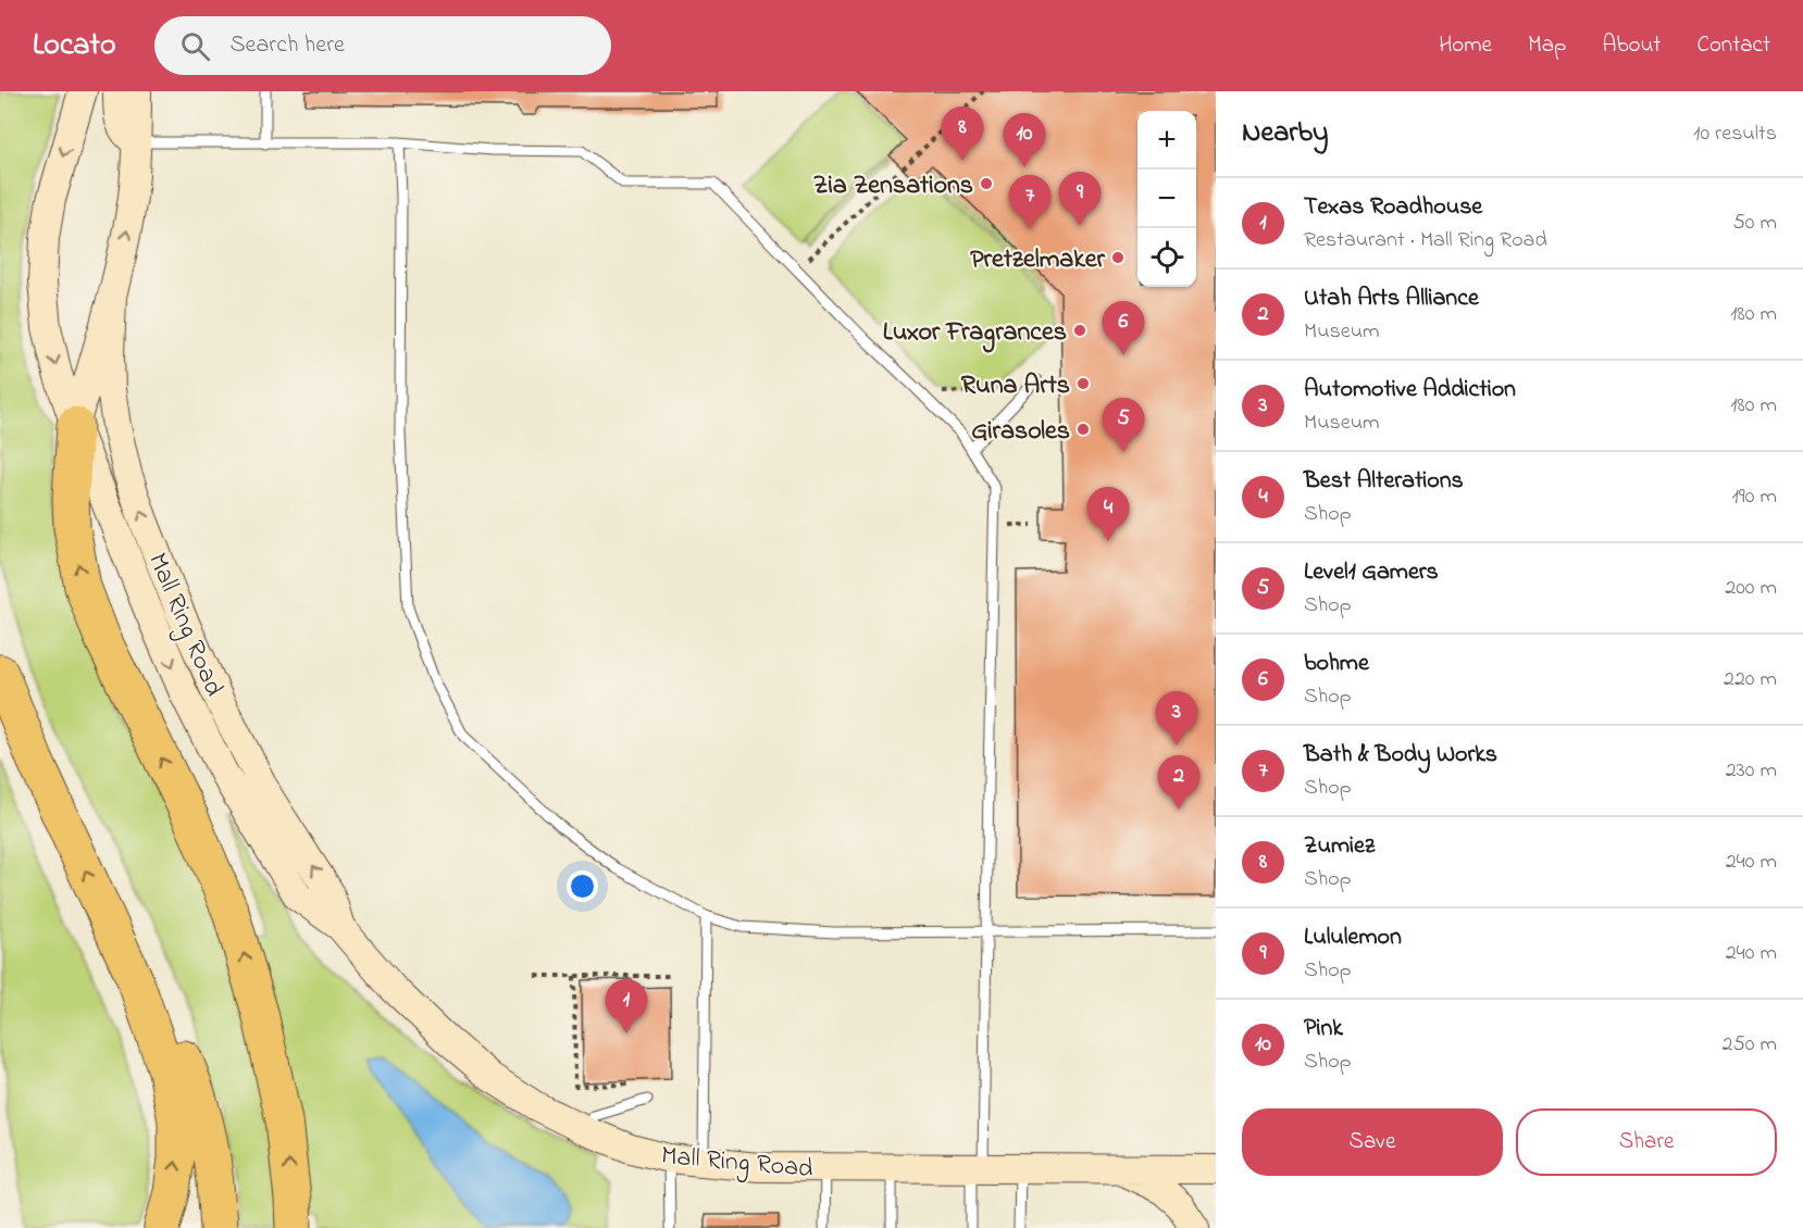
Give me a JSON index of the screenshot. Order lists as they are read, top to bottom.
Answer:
{
  "streets": {
    "street": ["Mall Ring Road"]
  },
  "places": [
    "Zia Zensations",
    "Pretzelmaker",
    "Luxor Fragrances",
    "Runa Arts",
    "Girasoles"
  ],
  "page": {
    "header": "Locato",
    "search": "Search here",
    "nav": [
      "Home",
      "Map",
      "About",
      "Contact"
    ],
    "heading": ["Nearby", "10 results"],
    "pins": [
      "8",
      "10",
      "9",
      "7",
      "6",
      "5",
      "4",
      "3",
      "2",
      "1"
    ],
    "map_buttons": ["+", "−"],
    "list": [
      {
        "mark": "1",
        "name": "Texas Roadhouse",
        "note": "Restaurant · Mall Ring Road",
        "value": "50 m"
      },
      {
        "mark": "2",
        "name": "Utah Arts Alliance",
        "note": "Museum",
        "value": "180 m"
      },
      {
        "mark": "3",
        "name": "Automotive Addiction",
        "note": "Museum",
        "value": "180 m"
      },
      {
        "mark": "4",
        "name": "Best Alterations",
        "note": "Shop",
        "value": "190 m"
      },
      {
        "mark": "5",
        "name": "Level1 Gamers",
        "note": "Shop",
        "value": "200 m"
      },
      {
        "mark": "6",
        "name": "bohme",
        "note": "Shop",
        "value": "220 m"
      },
      {
        "mark": "7",
        "name": "Bath & Body Works",
        "note": "Shop",
        "value": "230 m"
      },
      {
        "mark": "8",
        "name": "Zumiez",
        "note": "Shop",
        "value": "240 m"
      },
      {
        "mark": "9",
        "name": "Lululemon",
        "note": "Shop",
        "value": "240 m"
      },
      {
        "mark": "10",
        "name": "Pink",
        "note": "Shop",
        "value": "250 m"
      }
    ],
    "buttons": ["Save", "Share"]
  }
}
